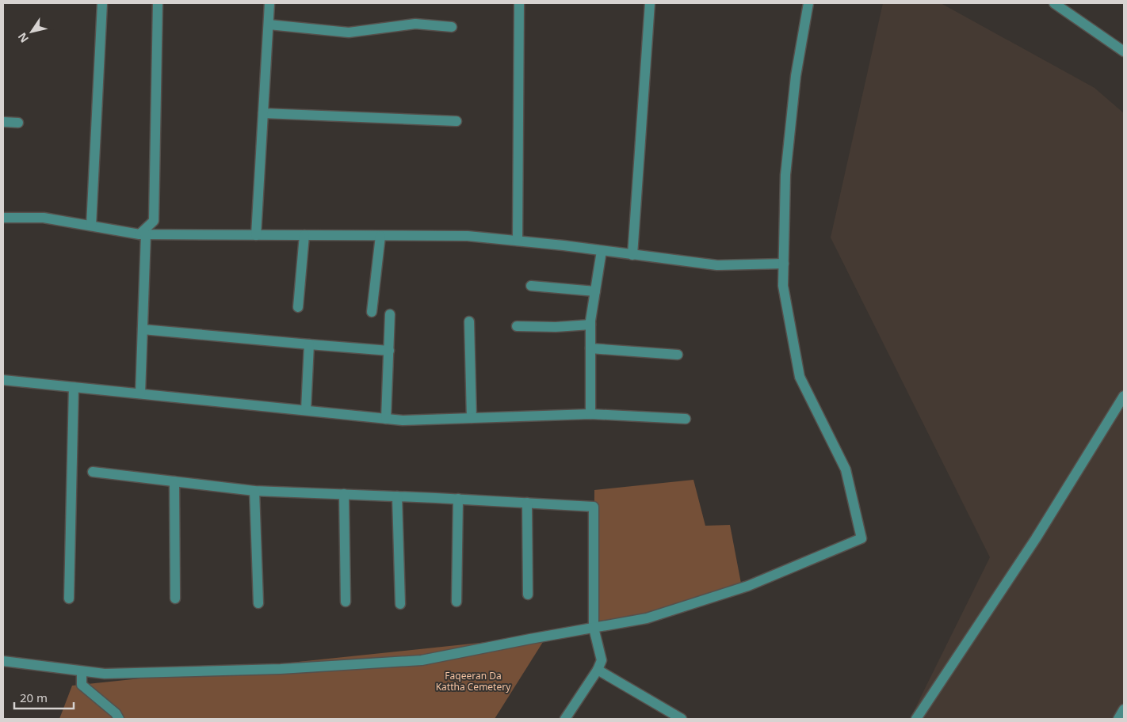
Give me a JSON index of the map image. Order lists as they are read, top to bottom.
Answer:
{
  "parks": ["Faqeeran Da Kattha Cemetery"],
  "scale_bar": "20 m",
  "north": "bottom left"
}
